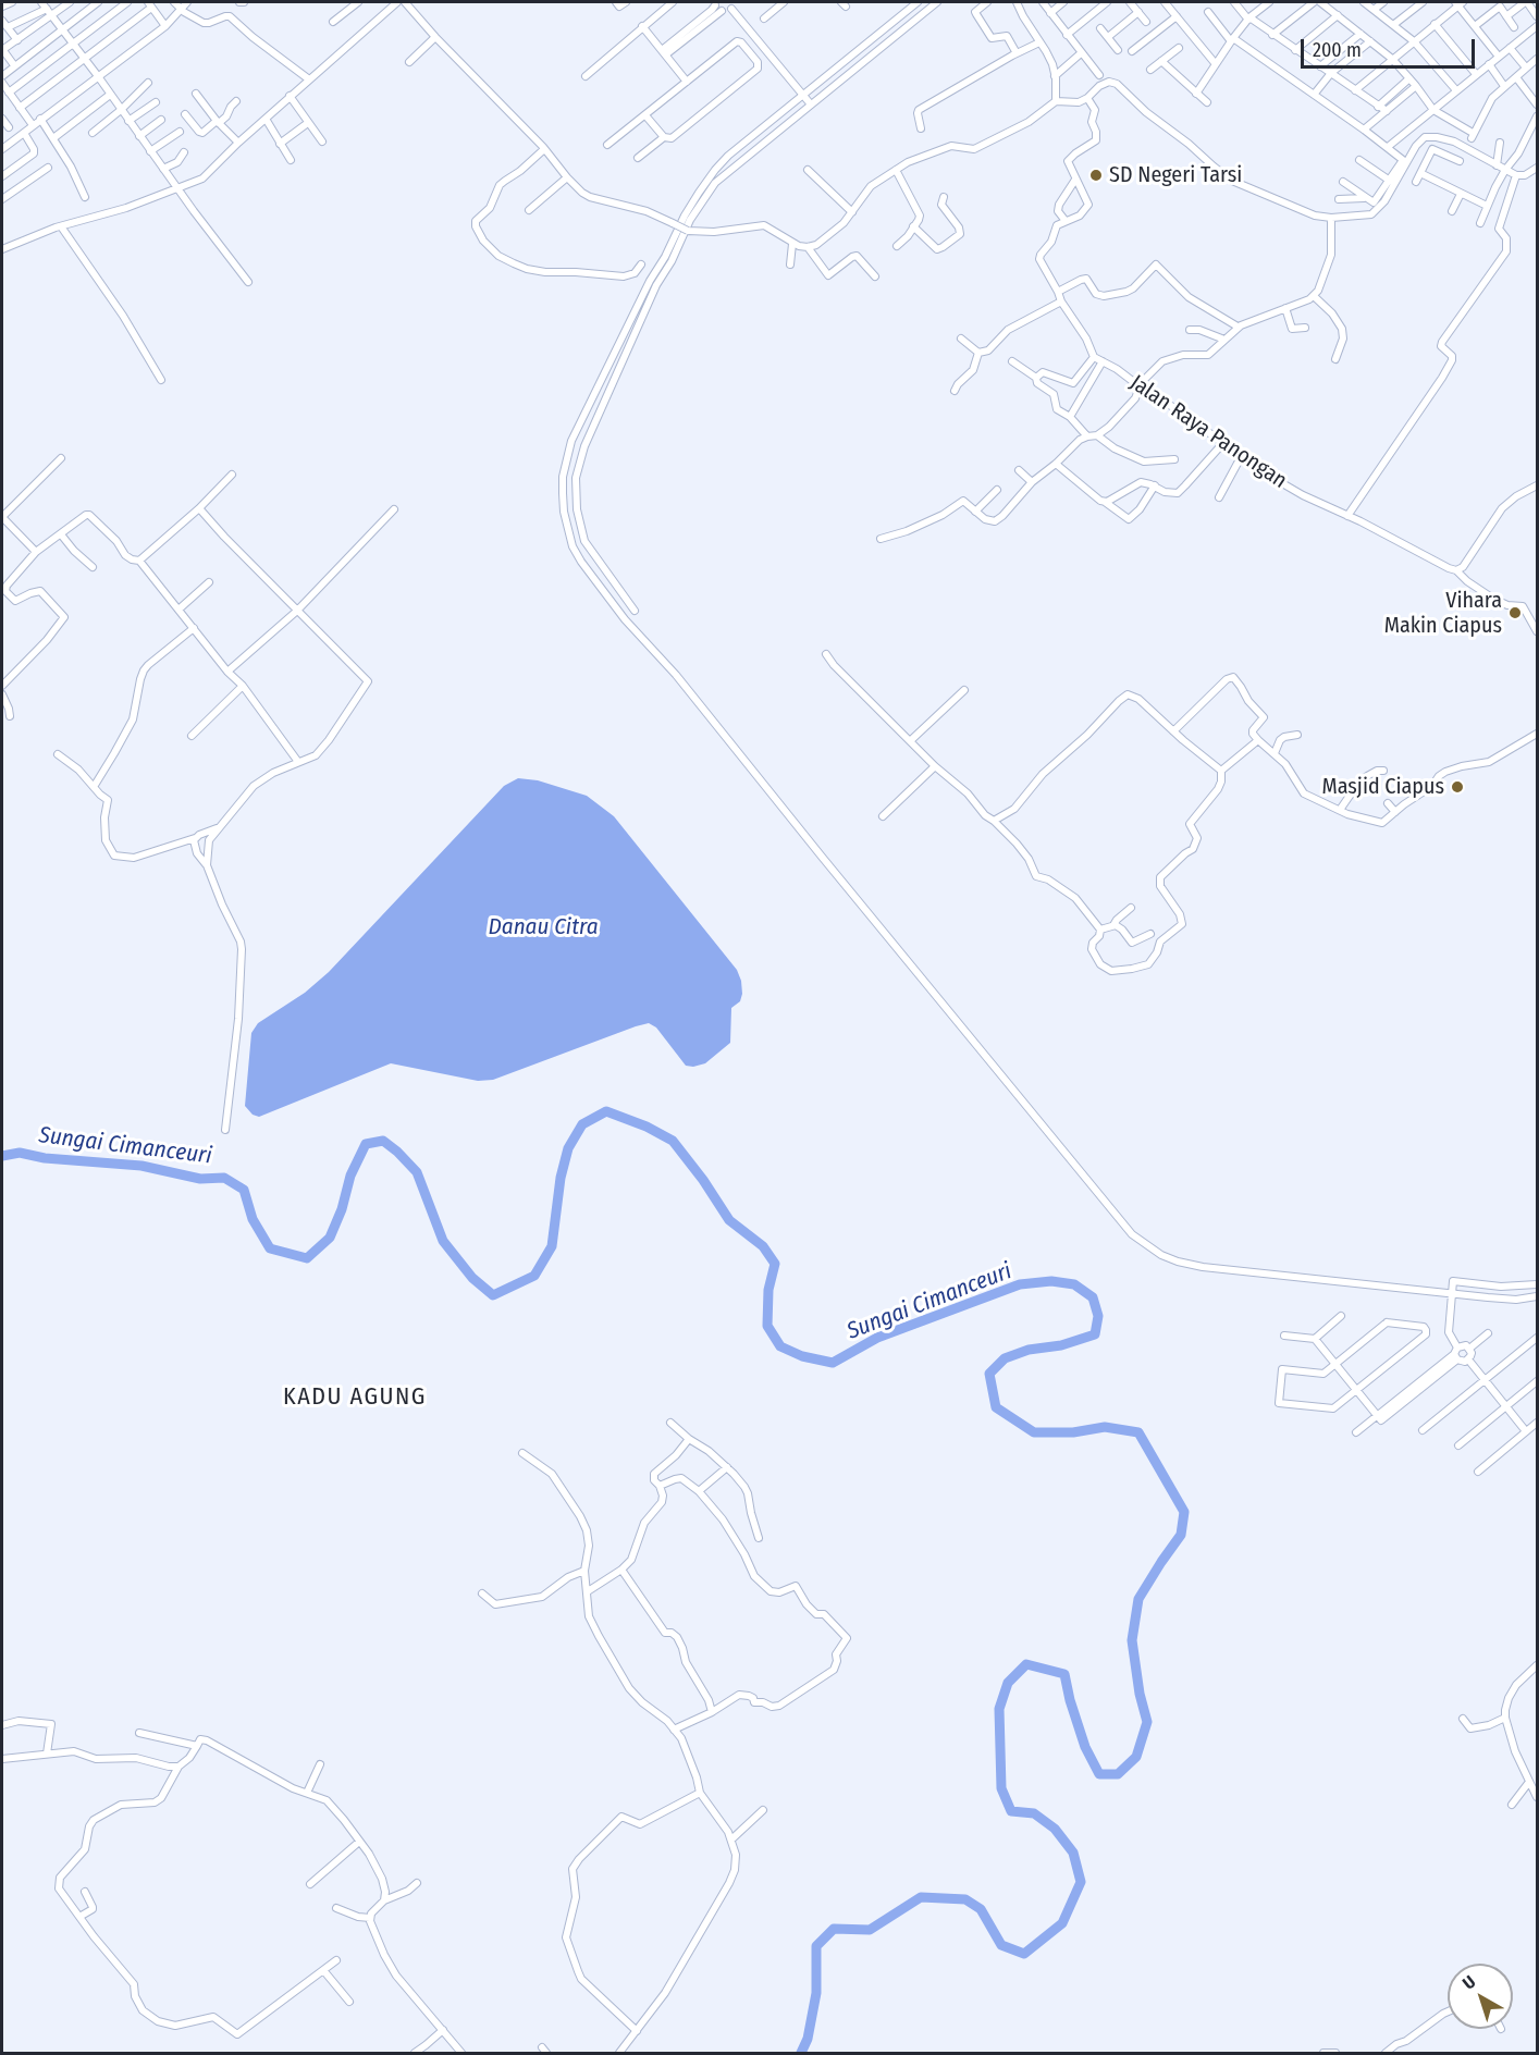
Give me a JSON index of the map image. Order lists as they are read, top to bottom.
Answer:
{
  "streets": {
    "street": ["Jalan Raya Panongan"]
  },
  "districts": ["KADU AGUNG"],
  "water": ["Danau Citra", "Sungai Cimanceuri"],
  "places": ["SD Negeri Tarsi", "Vihara Makin Ciapus", "Masjid Ciapus"],
  "scale_bar": "200 m",
  "north": "top left"
}
